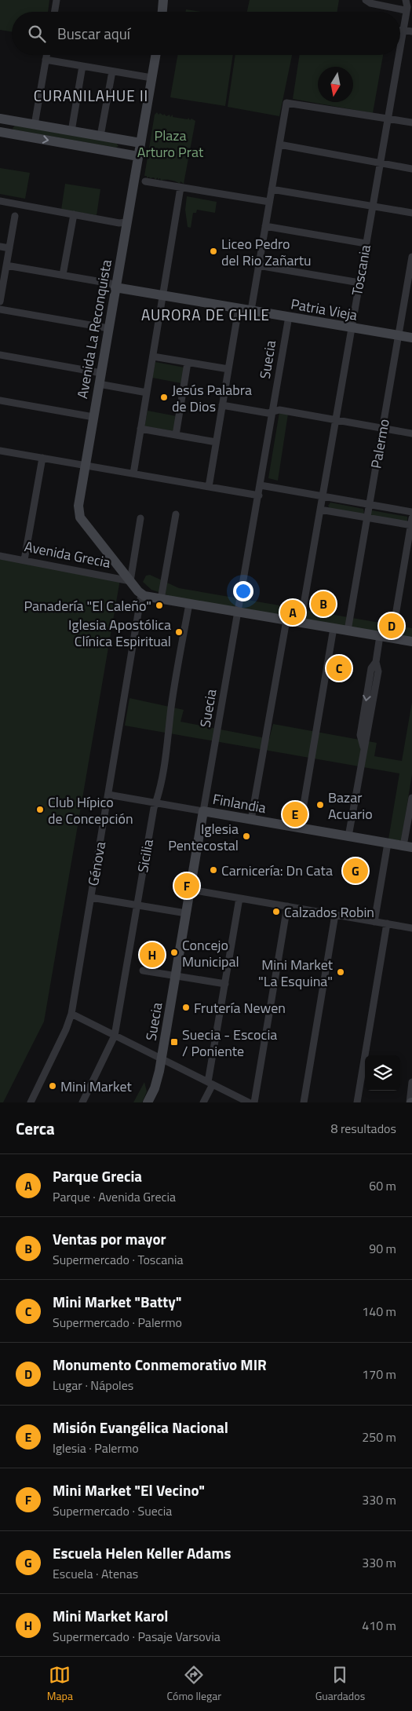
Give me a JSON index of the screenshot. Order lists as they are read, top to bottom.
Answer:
{
  "streets": {
    "main road": [
      "Patria Vieja",
      "Avenida La Reconquista",
      "Suecia",
      "Finlandia"
    ],
    "street": [
      "Toscania",
      "Palermo",
      "Avenida Grecia",
      "Sicilia",
      "Génova"
    ]
  },
  "crossings": [
    ["Toscania", "Patria Vieja"],
    ["Patria Vieja", "Avenida La Reconquista"],
    ["Patria Vieja", "Suecia"],
    ["Patria Vieja", "Palermo"],
    ["Avenida La Reconquista", "Avenida Grecia"],
    ["Avenida La Reconquista", "Génova"],
    ["Suecia", "Finlandia"],
    ["Finlandia", "Sicilia"],
    ["Finlandia", "Génova"]
  ],
  "districts": ["CURANILAHUE II", "AURORA DE CHILE"],
  "parks": ["Plaza Arturo Prat"],
  "places": {
    "other": [
      "Liceo Pedro del Rio Zañartu",
      "Jesús Palabra de Dios",
      "Panadería \"El Caleño\"",
      "Iglesia Apostólica Clínica Espiritual",
      "Bazar Acuario",
      "Club Hípico de Concepción",
      "Iglesia Pentecostal",
      "Carnicería: Dn Cata",
      "Calzados Robin",
      "Concejo Municipal",
      "Mini Market \"La Esquina\"",
      "Frutería Newen",
      "Mini Market"
    ],
    "transit": ["Suecia - Escocia / Poniente"]
  },
  "north": "bottom",
  "page": {
    "search": "Buscar aquí",
    "pins": [
      "B",
      "A",
      "D",
      "C",
      "E",
      "G",
      "F",
      "H"
    ],
    "heading": ["Cerca", "8 resultados"],
    "list": [
      {
        "mark": "A",
        "name": "Parque Grecia",
        "note": "Parque · Avenida Grecia",
        "value": "60 m"
      },
      {
        "mark": "B",
        "name": "Ventas por mayor",
        "note": "Supermercado · Toscania",
        "value": "90 m"
      },
      {
        "mark": "C",
        "name": "Mini Market \"Batty\"",
        "note": "Supermercado · Palermo",
        "value": "140 m"
      },
      {
        "mark": "D",
        "name": "Monumento Conmemorativo MIR",
        "note": "Lugar · Nápoles",
        "value": "170 m"
      },
      {
        "mark": "E",
        "name": "Misión Evangélica Nacional",
        "note": "Iglesia · Palermo",
        "value": "250 m"
      },
      {
        "mark": "F",
        "name": "Mini Market \"El Vecino\"",
        "note": "Supermercado · Suecia",
        "value": "330 m"
      },
      {
        "mark": "G",
        "name": "Escuela Helen Keller Adams",
        "note": "Escuela · Atenas",
        "value": "330 m"
      },
      {
        "mark": "H",
        "name": "Mini Market Karol",
        "note": "Supermercado · Pasaje Varsovia",
        "value": "410 m"
      }
    ],
    "nav": ["Mapa", "Cómo llegar", "Guardados"]
  }
}
